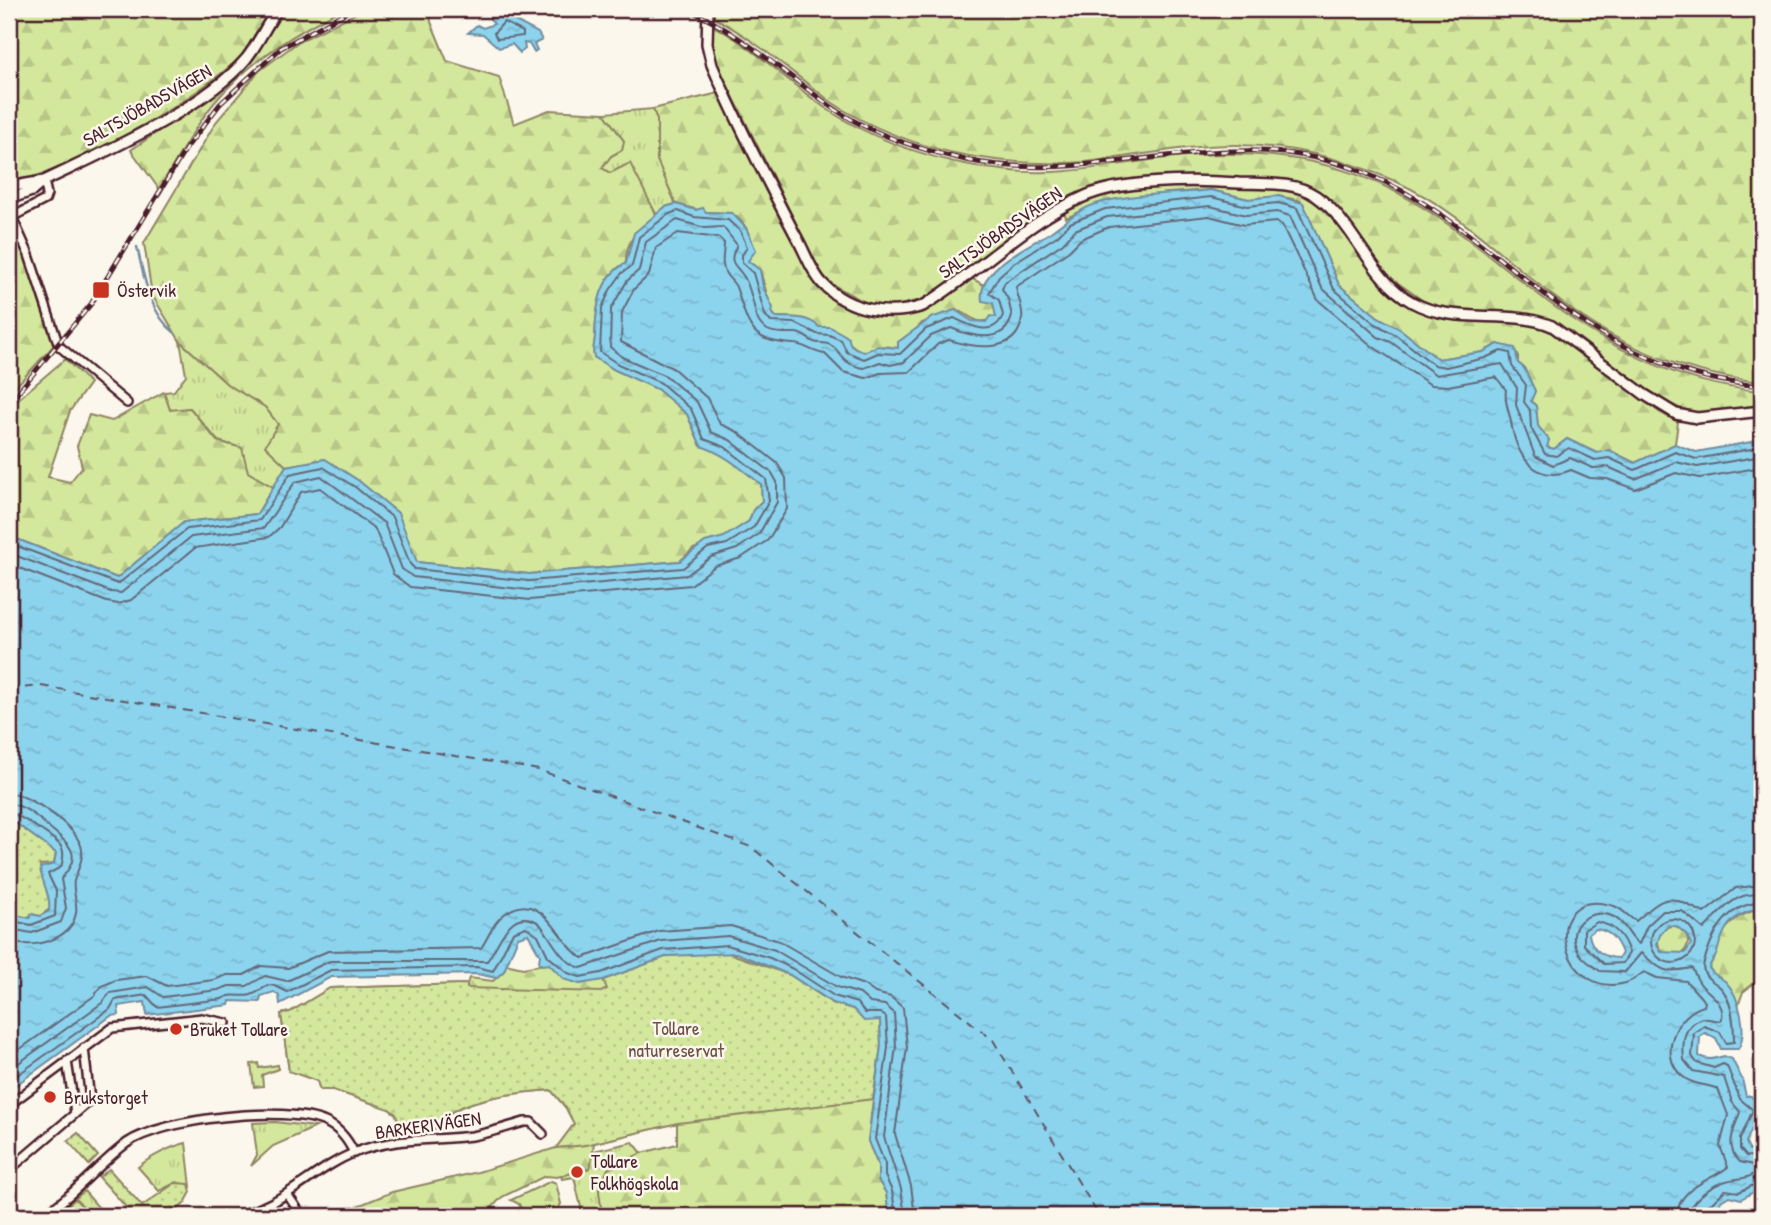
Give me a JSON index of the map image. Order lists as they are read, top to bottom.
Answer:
{
  "streets": {
    "street": ["SALTSJÖBADSVÄGEN", "BARKERIVÄGEN"]
  },
  "parks": ["Tollare naturreservat"],
  "places": {
    "transit": ["Östervik"],
    "other": ["Bruket Tollare", "Brukstorget", "Tollare Folkhögskola"]
  }
}
